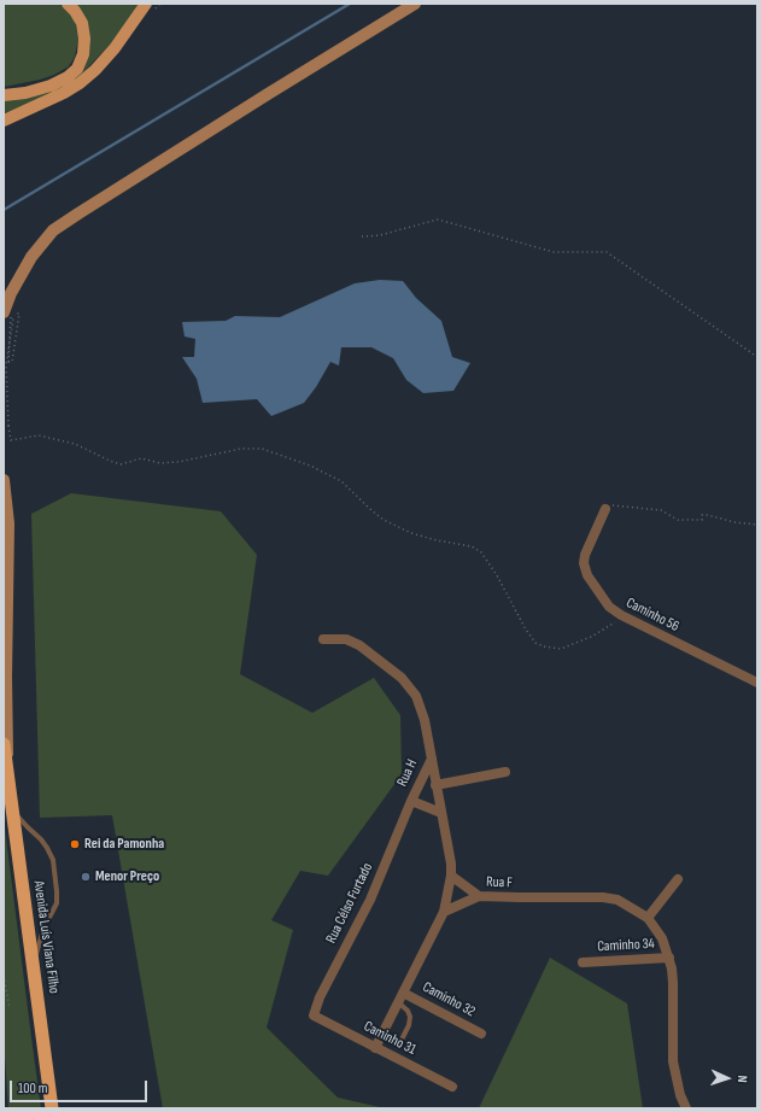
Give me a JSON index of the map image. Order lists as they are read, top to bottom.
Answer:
{
  "streets": {
    "highway": ["Avenida Luís Viana Filho"],
    "street": [
      "Caminho 56",
      "Rua H",
      "Rua F",
      "Rua Célso Furtado",
      "Caminho 34",
      "Caminho 32",
      "Caminho 31"
    ]
  },
  "crossings": [
    ["Rua H", "Rua Célso Furtado"],
    ["Rua F", "Caminho 34"],
    ["Rua Célso Furtado", "Caminho 31"]
  ],
  "places": ["Rei da Pamonha", "Menor Preço"],
  "scale_bar": "100 m",
  "north": "right"
}
